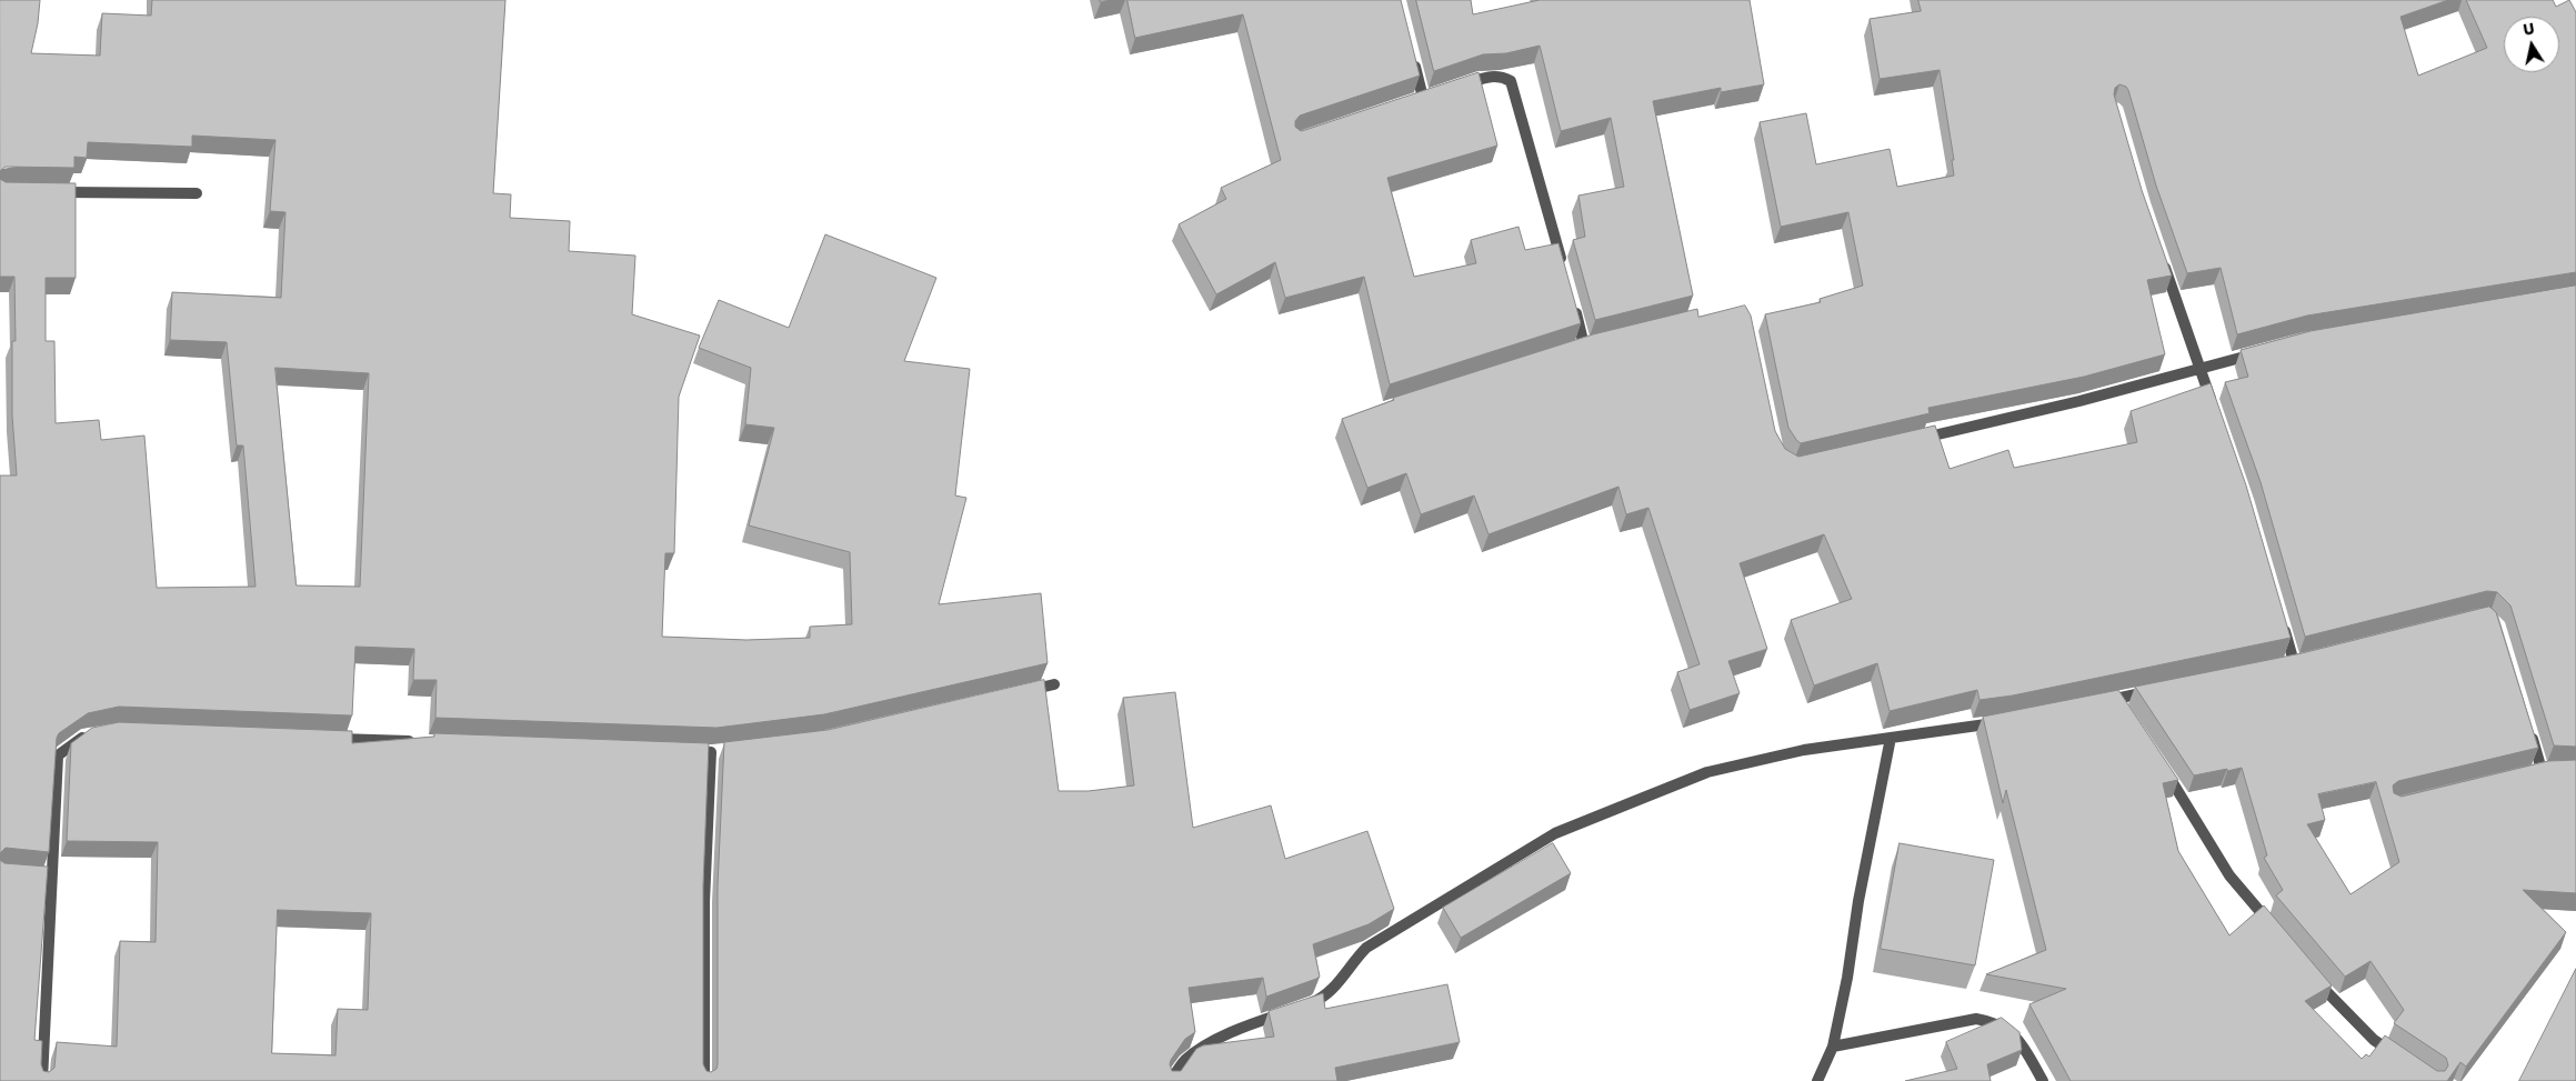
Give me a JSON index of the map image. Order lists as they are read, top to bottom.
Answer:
{
  "north": "top"
}
